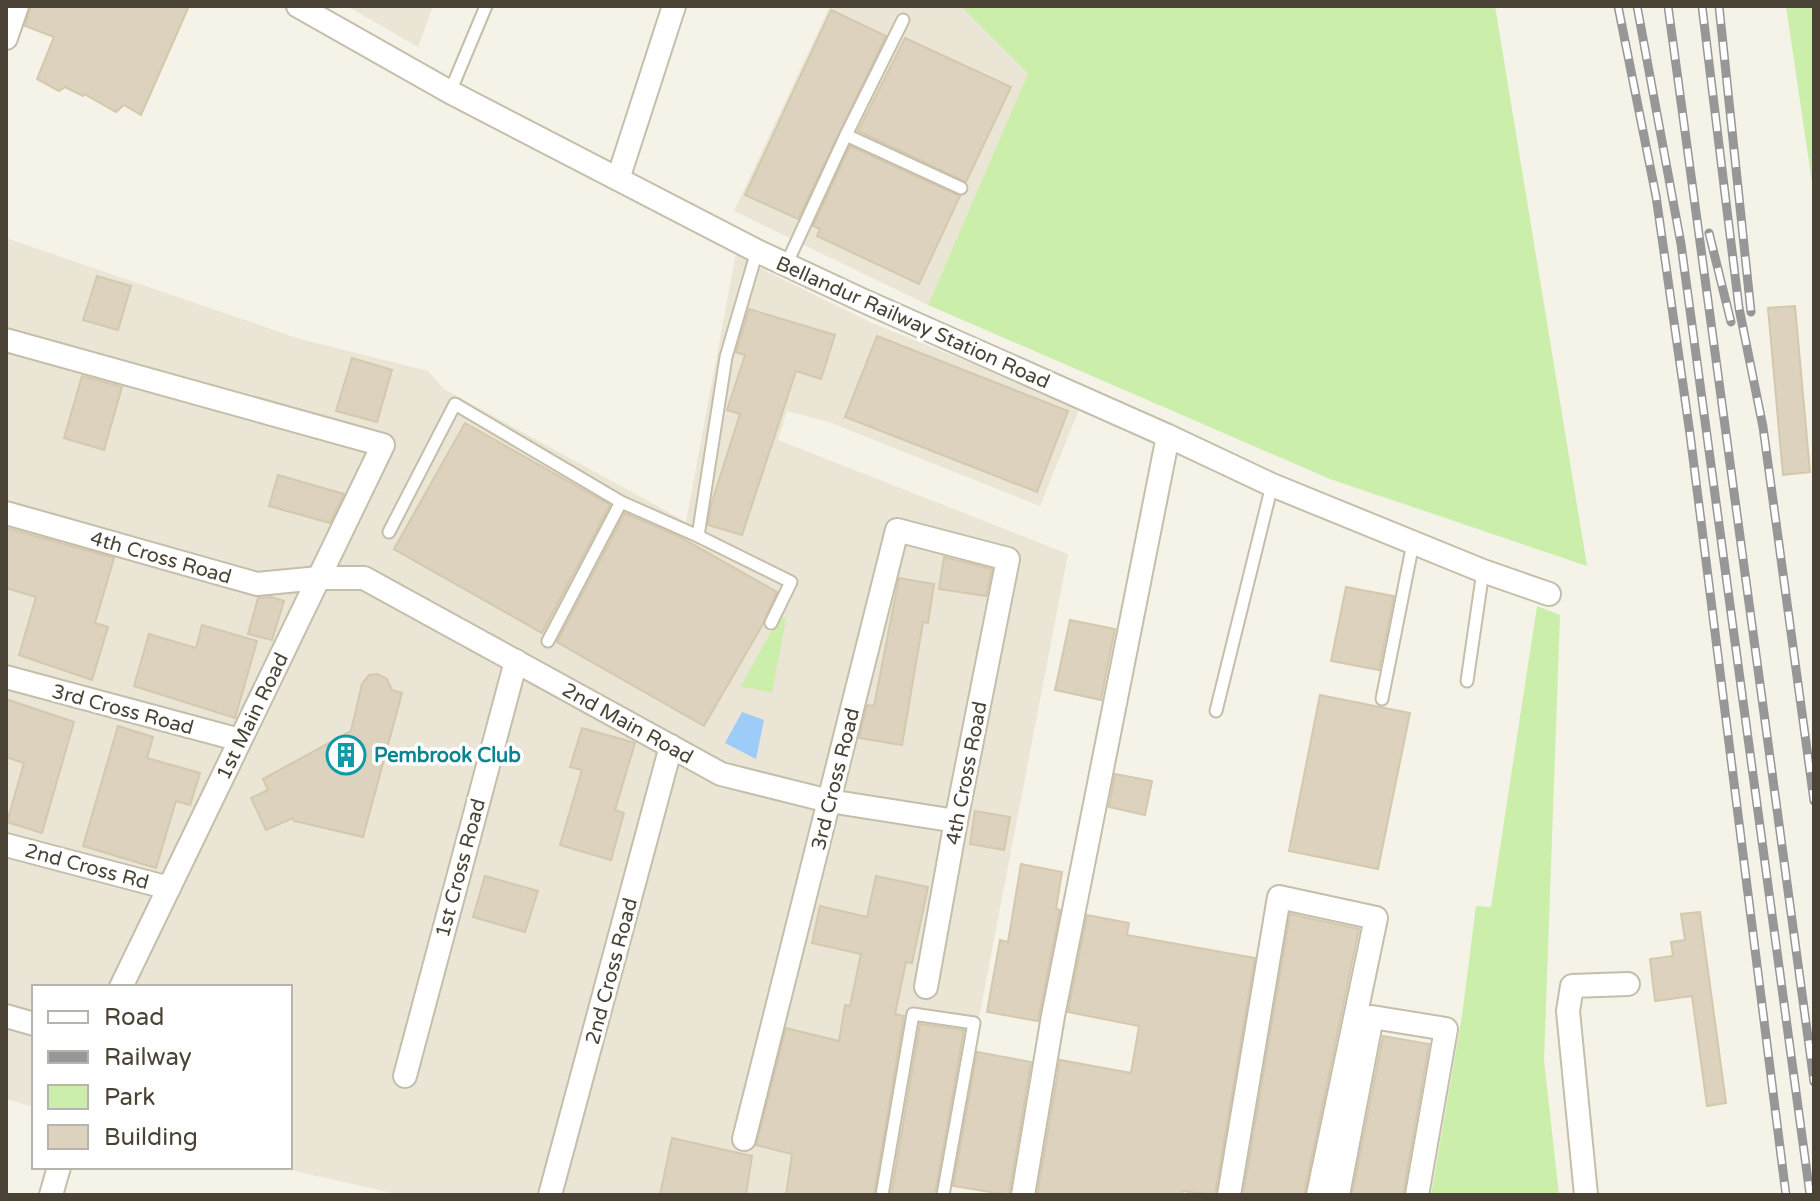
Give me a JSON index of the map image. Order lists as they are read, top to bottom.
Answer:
{
  "streets": {
    "street": [
      "Bellandur Railway Station Road",
      "4th Cross Road",
      "3rd Cross Road",
      "1st Main Road",
      "2nd Main Road",
      "2nd Cross Rd",
      "1st Cross Road",
      "2nd Cross Road"
    ]
  },
  "crossings": [
    ["4th Cross Road", "3rd Cross Road"],
    ["4th Cross Road", "1st Main Road"],
    ["4th Cross Road", "2nd Main Road"],
    ["3rd Cross Road", "1st Main Road"],
    ["3rd Cross Road", "2nd Main Road"],
    ["1st Main Road", "2nd Main Road"],
    ["1st Main Road", "2nd Cross Rd"],
    ["2nd Main Road", "1st Cross Road"],
    ["2nd Main Road", "2nd Cross Road"]
  ],
  "places": {
    "building": ["Pembrook Club"]
  },
  "legend": [
    "Road",
    "Railway",
    "Park",
    "Building"
  ]
}
